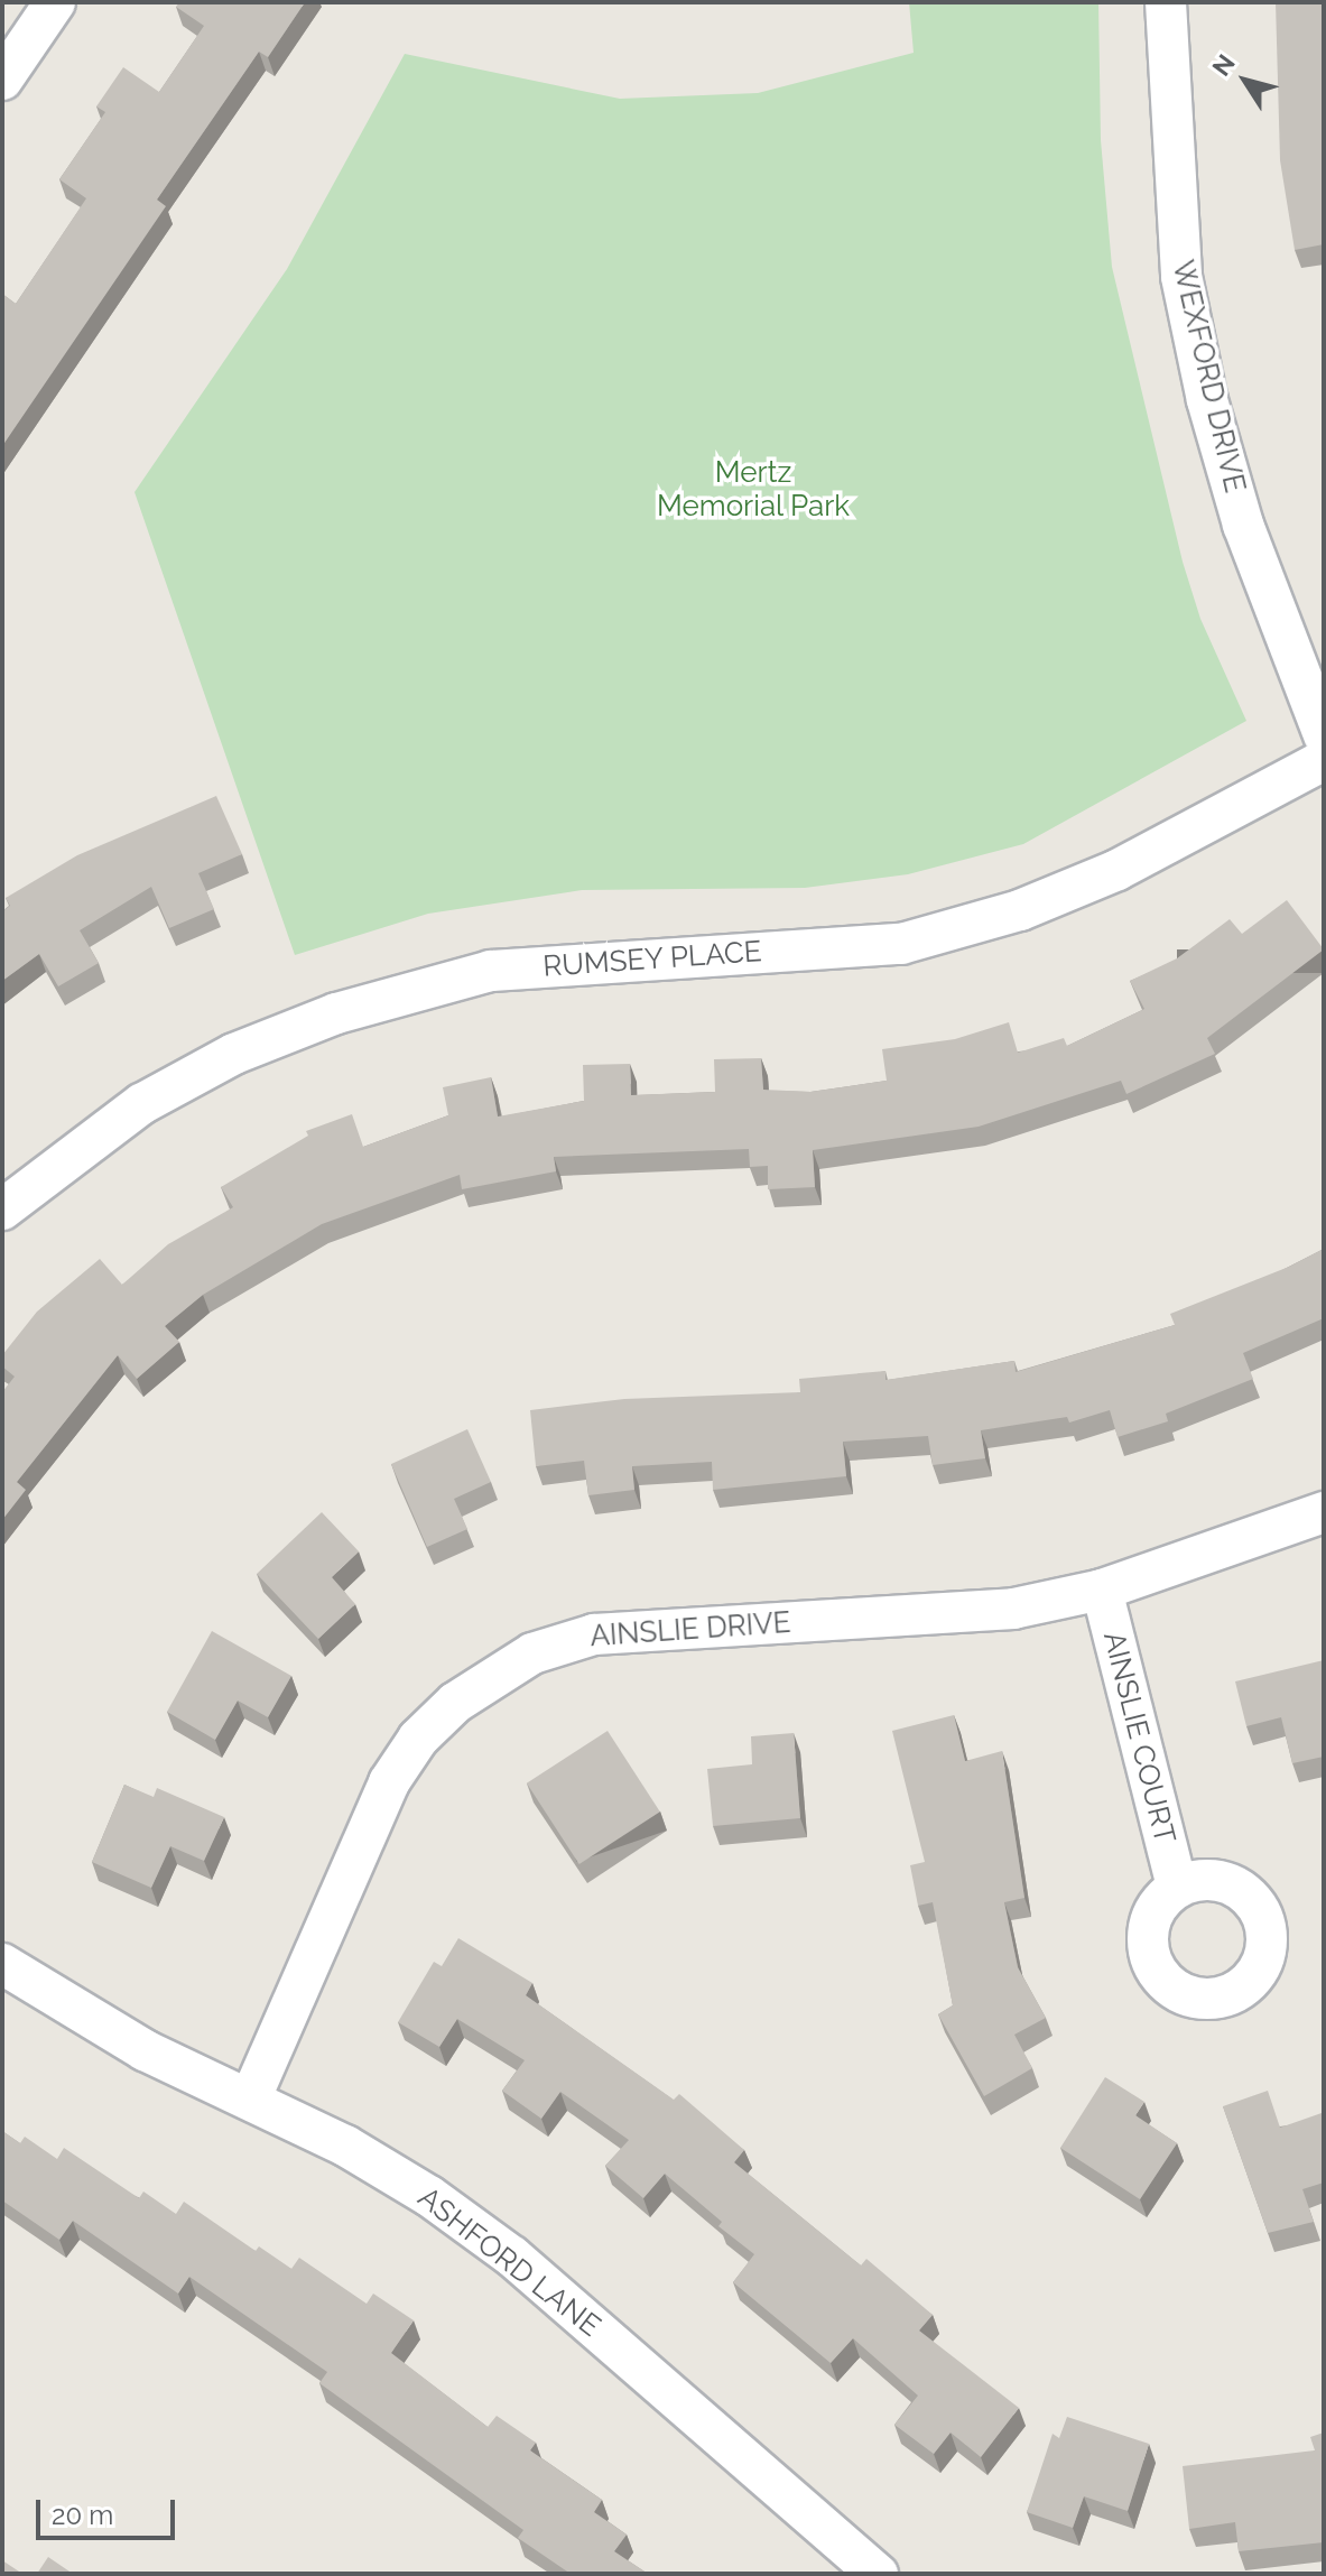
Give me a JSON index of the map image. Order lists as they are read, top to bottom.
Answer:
{
  "streets": {
    "street": [
      "WEXFORD DRIVE",
      "RUMSEY PLACE",
      "AINSLIE DRIVE",
      "AINSLIE COURT",
      "ASHFORD LANE"
    ]
  },
  "crossings": [
    ["AINSLIE DRIVE", "AINSLIE COURT"],
    ["AINSLIE DRIVE", "ASHFORD LANE"]
  ],
  "parks": ["Mertz Memorial Park"],
  "scale_bar": "20 m",
  "north": "top left"
}
